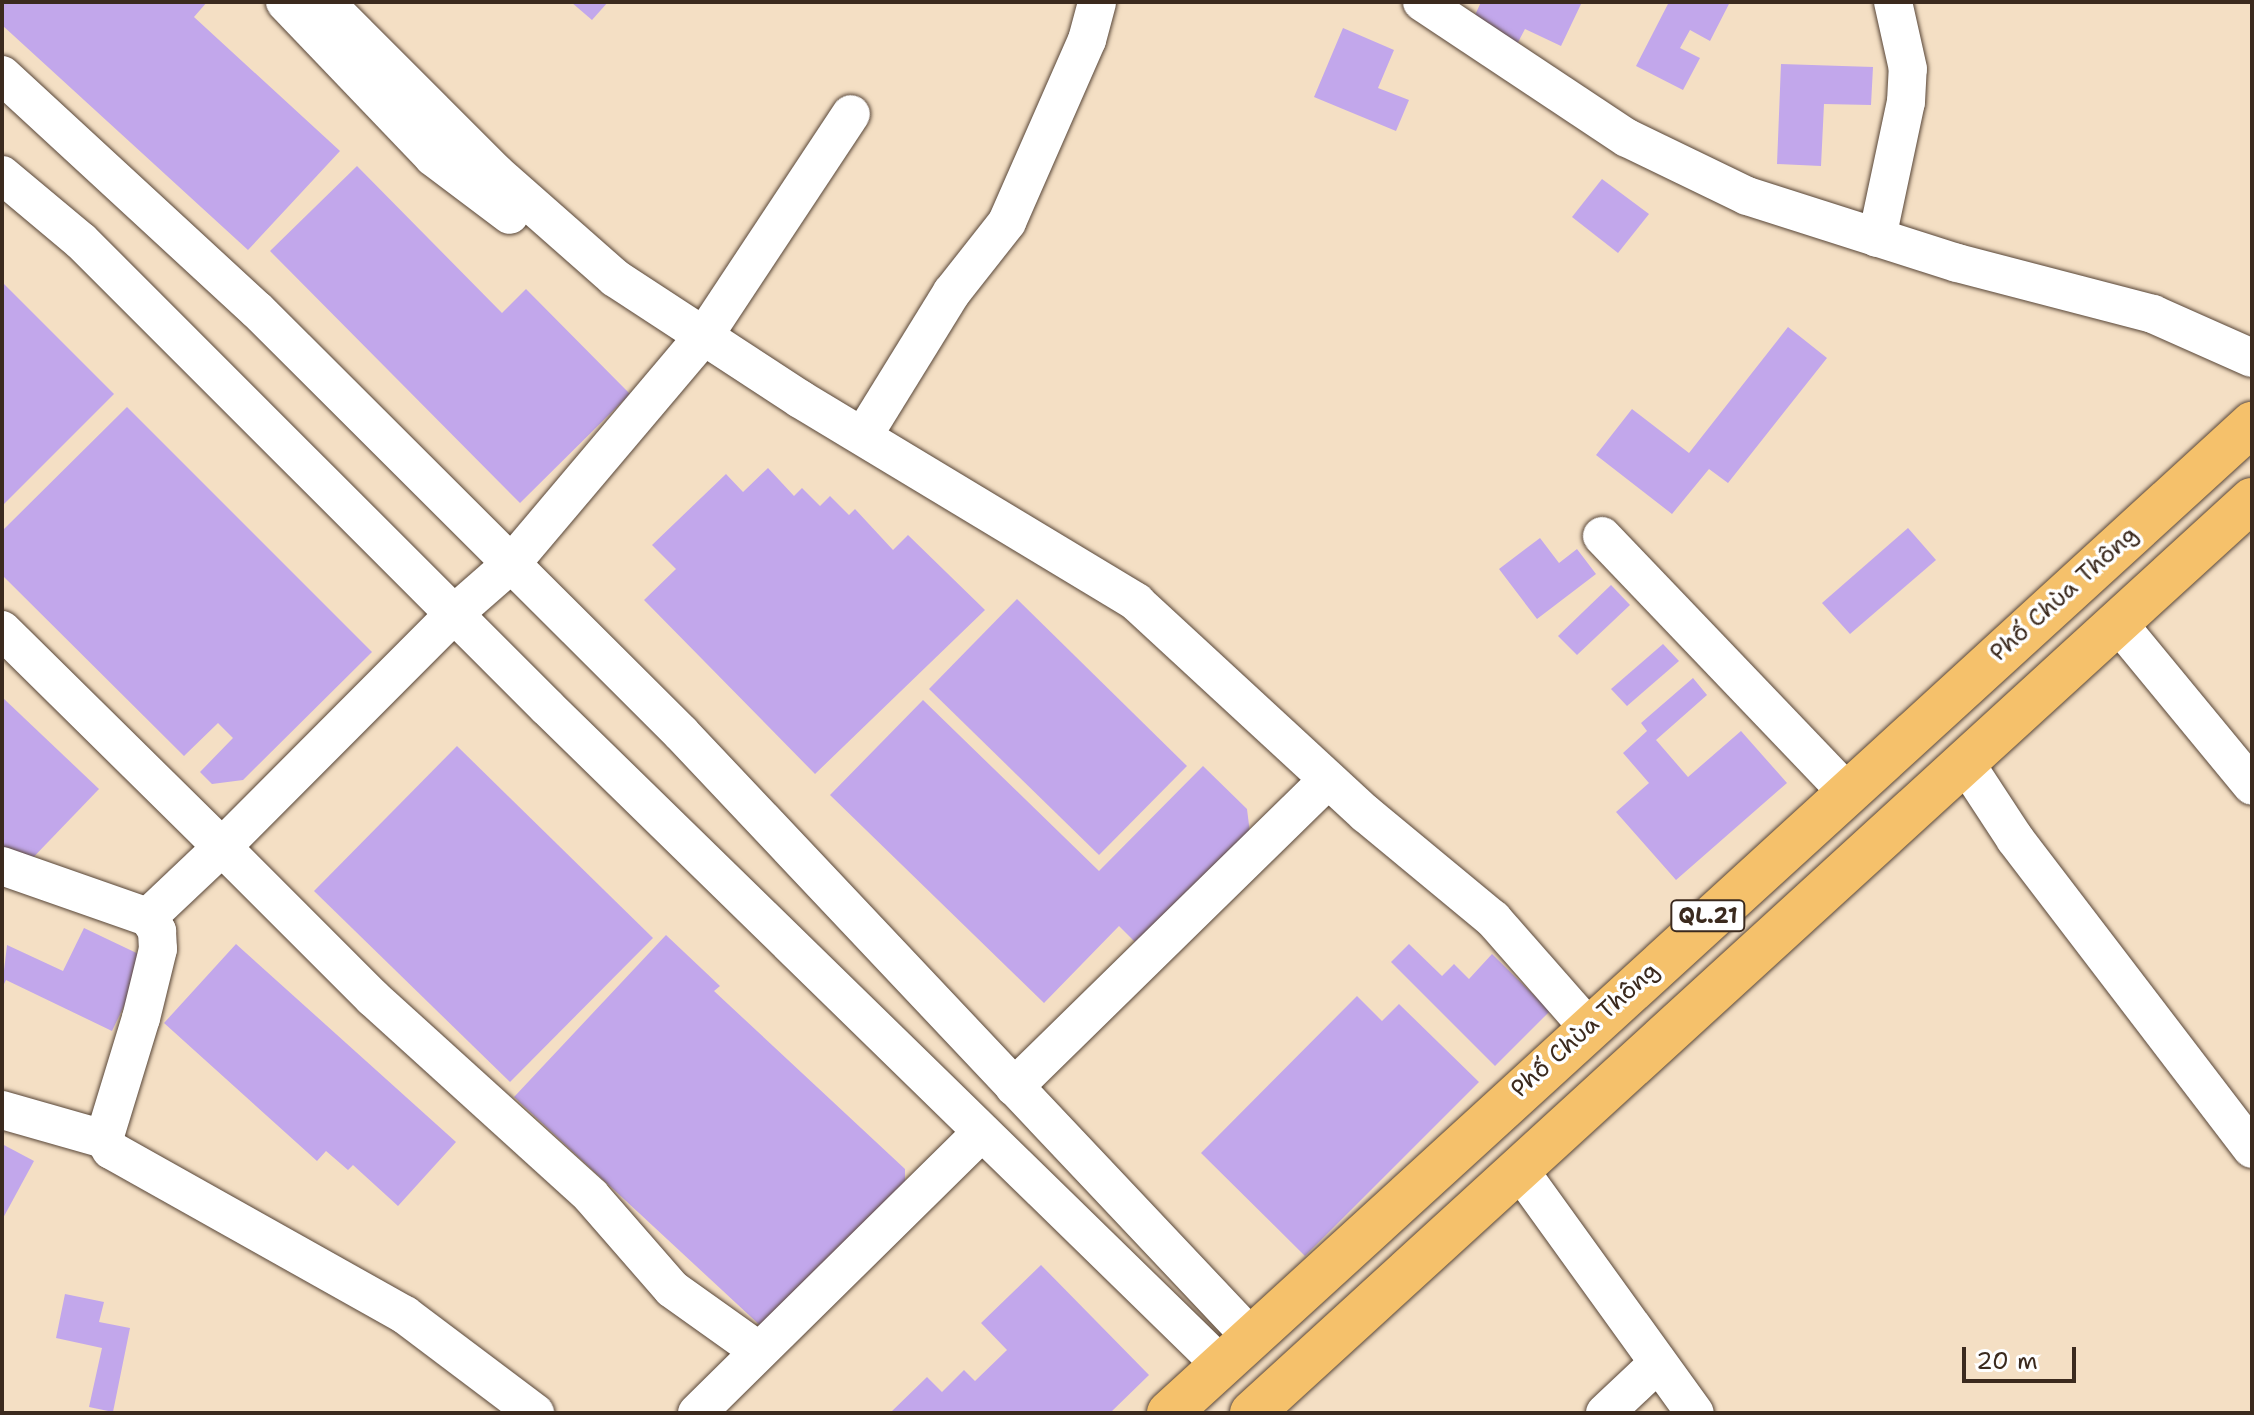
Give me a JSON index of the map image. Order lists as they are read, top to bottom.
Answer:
{
  "streets": {
    "highway": ["Phố Chùa Thông", "QL.21"]
  },
  "scale_bar": "20 m"
}
